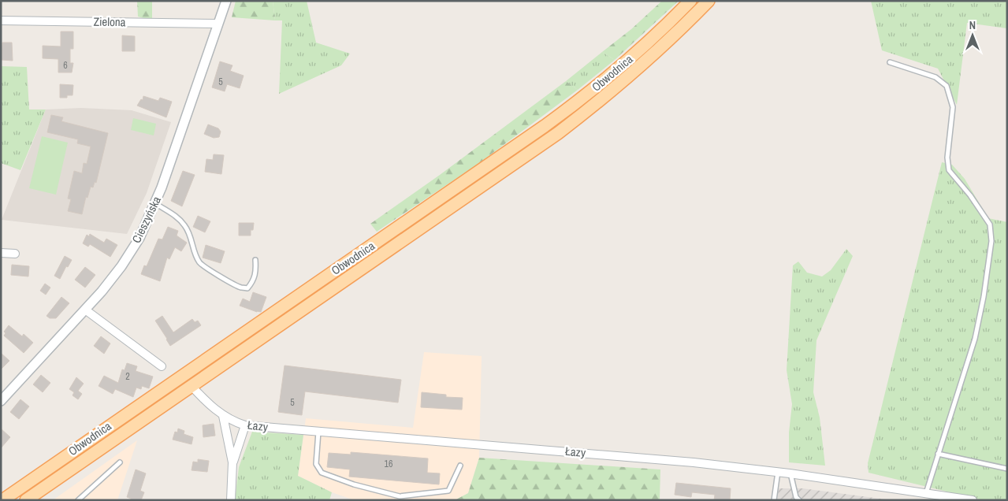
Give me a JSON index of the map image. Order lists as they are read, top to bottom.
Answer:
{
  "streets": {
    "main road": ["Obwodnica"],
    "street": ["Zielona", "Cieszyńska", "Łazy"]
  },
  "crossings": [
    ["Zielona", "Cieszyńska"],
    ["Obwodnica", "Łazy"]
  ],
  "house_numbers": [
    "6",
    "5",
    "2",
    "5",
    "16"
  ],
  "north": "top"
}
